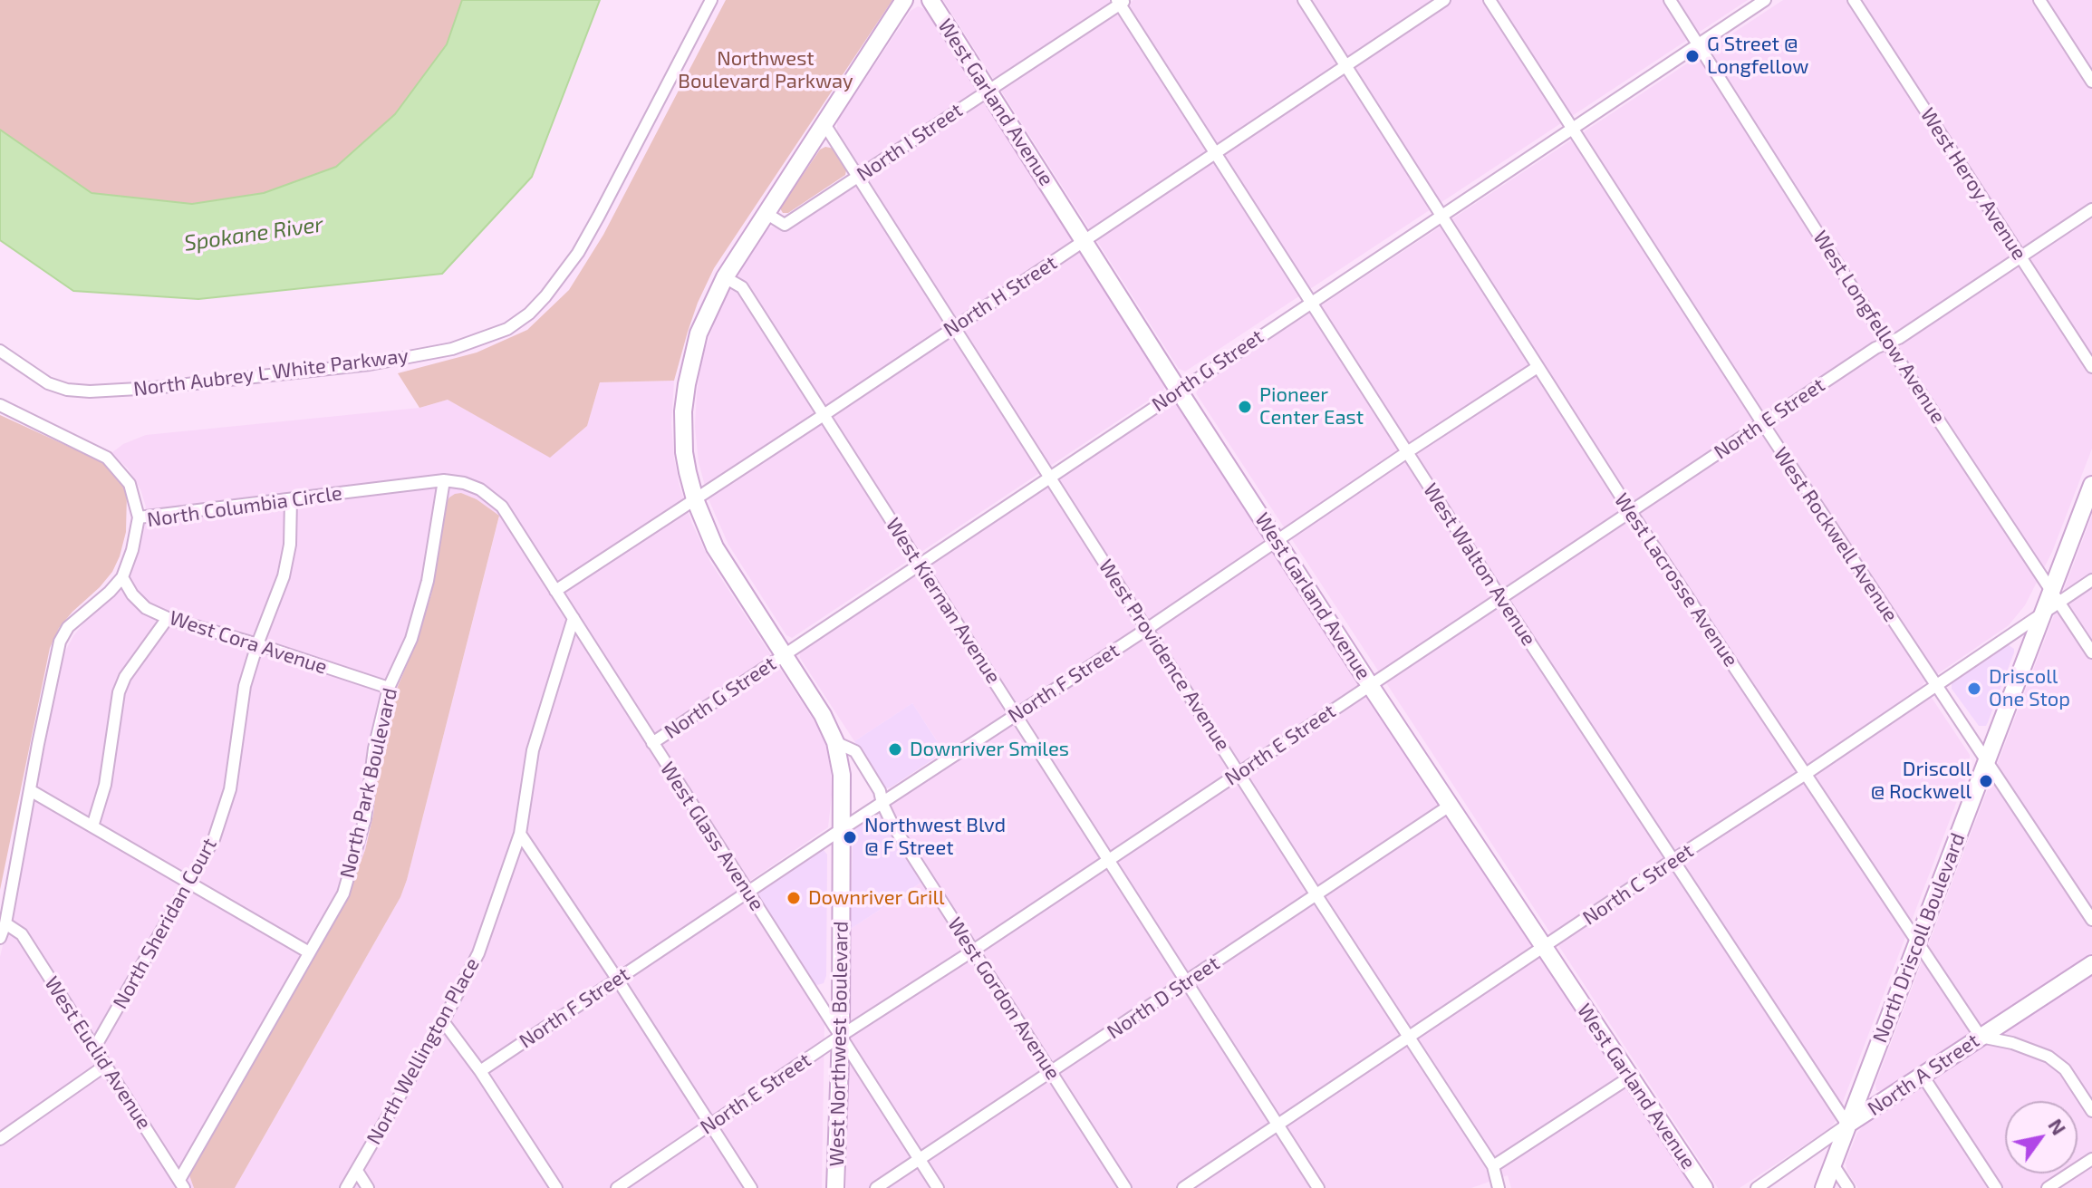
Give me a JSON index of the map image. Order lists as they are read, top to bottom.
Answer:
{
  "streets": {
    "main road": [
      "West Garland Avenue",
      "North Driscoll Boulevard",
      "West Northwest Boulevard",
      "North A Street"
    ],
    "street": [
      "North I Street",
      "West Heroy Avenue",
      "North H Street",
      "West Longfellow Avenue",
      "North G Street",
      "North Aubrey L White Parkway",
      "North E Street",
      "North Columbia Circle",
      "West Rockwell Avenue",
      "West Walton Avenue",
      "West Lacrosse Avenue",
      "West Kiernan Avenue",
      "West Cora Avenue",
      "West Providence Avenue",
      "North F Street",
      "North Park Boulevard",
      "West Glass Avenue",
      "North C Street",
      "North Sheridan Court",
      "North D Street",
      "West Gordon Avenue",
      "North Wellington Place",
      "West Euclid Avenue"
    ]
  },
  "crossings": [
    ["West Garland Avenue", "North I Street"],
    ["West Garland Avenue", "North H Street"],
    ["West Garland Avenue", "North G Street"],
    ["West Garland Avenue", "North E Street"],
    ["West Garland Avenue", "North F Street"],
    ["West Garland Avenue", "North C Street"],
    ["West Garland Avenue", "North D Street"],
    ["North I Street", "West Walton Avenue"],
    ["North I Street", "West Providence Avenue"],
    ["North I Street", "West Northwest Boulevard"],
    ["West Heroy Avenue", "North E Street"],
    ["North H Street", "West Walton Avenue"],
    ["North H Street", "West Lacrosse Avenue"],
    ["North H Street", "West Kiernan Avenue"],
    ["North H Street", "West Providence Avenue"],
    ["North H Street", "West Glass Avenue"],
    ["North H Street", "West Northwest Boulevard"],
    ["West Longfellow Avenue", "North G Street"],
    ["West Longfellow Avenue", "North E Street"],
    ["West Longfellow Avenue", "North Driscoll Boulevard"],
    ["North G Street", "West Rockwell Avenue"],
    ["North G Street", "West Walton Avenue"],
    ["North G Street", "West Lacrosse Avenue"],
    ["North G Street", "West Kiernan Avenue"],
    ["North G Street", "West Providence Avenue"],
    ["North G Street", "West Glass Avenue"],
    ["North G Street", "West Northwest Boulevard"],
    ["North E Street", "West Rockwell Avenue"],
    ["North E Street", "West Walton Avenue"],
    ["North E Street", "West Lacrosse Avenue"],
    ["North E Street", "West Kiernan Avenue"],
    ["North E Street", "West Providence Avenue"],
    ["North E Street", "West Glass Avenue"],
    ["North E Street", "West Gordon Avenue"],
    ["North E Street", "West Northwest Boulevard"],
    ["North Columbia Circle", "West Cora Avenue"],
    ["North Columbia Circle", "North Park Boulevard"],
    ["North Columbia Circle", "West Glass Avenue"],
    ["North Columbia Circle", "North Sheridan Court"],
    ["North Columbia Circle", "West Euclid Avenue"],
    ["West Rockwell Avenue", "North C Street"],
    ["West Rockwell Avenue", "North Driscoll Boulevard"],
    ["West Walton Avenue", "North F Street"],
    ["West Walton Avenue", "North C Street"],
    ["West Walton Avenue", "North Driscoll Boulevard"],
    ["West Walton Avenue", "North A Street"],
    ["West Lacrosse Avenue", "North F Street"],
    ["West Lacrosse Avenue", "North C Street"],
    ["West Lacrosse Avenue", "North Driscoll Boulevard"],
    ["West Lacrosse Avenue", "North A Street"],
    ["West Kiernan Avenue", "North F Street"],
    ["West Kiernan Avenue", "North C Street"],
    ["West Kiernan Avenue", "North D Street"],
    ["West Kiernan Avenue", "West Northwest Boulevard"],
    ["West Cora Avenue", "North Park Boulevard"],
    ["West Cora Avenue", "North Sheridan Court"],
    ["West Providence Avenue", "North F Street"],
    ["West Providence Avenue", "North C Street"],
    ["West Providence Avenue", "North D Street"],
    ["West Providence Avenue", "West Northwest Boulevard"],
    ["North F Street", "West Glass Avenue"],
    ["North F Street", "West Gordon Avenue"],
    ["North F Street", "West Northwest Boulevard"],
    ["North Park Boulevard", "West Euclid Avenue"],
    ["West Glass Avenue", "North D Street"],
    ["West Glass Avenue", "West Northwest Boulevard"],
    ["West Glass Avenue", "North Wellington Place"],
    ["North C Street", "North Driscoll Boulevard"],
    ["North Sheridan Court", "West Euclid Avenue"],
    ["North Driscoll Boulevard", "North A Street"],
    ["North D Street", "West Gordon Avenue"],
    ["West Gordon Avenue", "West Northwest Boulevard"]
  ],
  "water": ["Spokane River"],
  "parks": ["Northwest Boulevard Parkway"],
  "places": [
    "G Street @ Longfellow",
    "Pioneer Center East",
    "Driscoll One Stop",
    "Downriver Smiles",
    "Driscoll @ Rockwell",
    "Northwest Blvd @ F Street",
    "Downriver Grill"
  ],
  "north": "top right"
}
